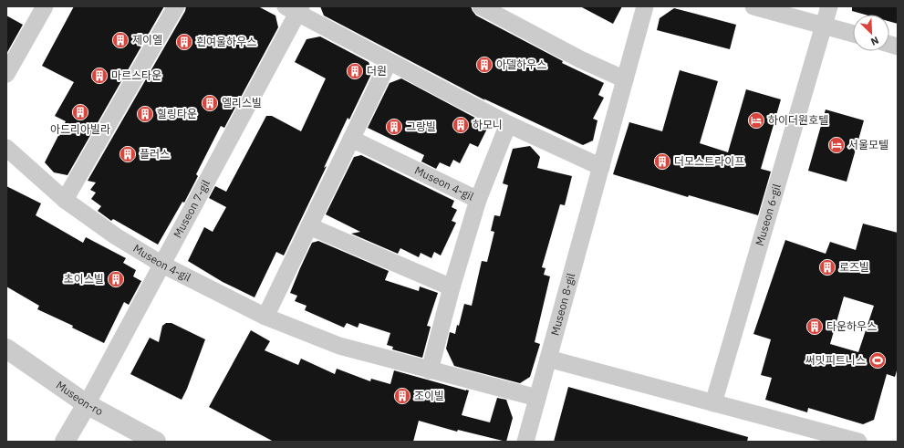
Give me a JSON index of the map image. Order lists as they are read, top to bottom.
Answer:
{
  "streets": {
    "street": [
      "Museon 4-gil",
      "Museon 7-gil",
      "Museon 6-gil",
      "Museon 8-gil",
      "Museon-ro"
    ]
  },
  "crossings": [
    ["Museon 4-gil", "Museon 7-gil"],
    ["Museon 4-gil", "Museon 8-gil"],
    ["Museon 7-gil", "Museon-ro"]
  ],
  "places": {
    "building": [
      "제이엘",
      "흰여울하우스",
      "아델하우스",
      "더원",
      "마르스타운",
      "엘리스빌",
      "아드리아빌라",
      "힐링타운",
      "하모니",
      "그랑빌",
      "플러스",
      "더모스트라이프",
      "로즈빌",
      "초이스빌",
      "타운하우스",
      "조이빌"
    ],
    "hotel": ["하이더원호텔", "서울모텔"],
    "sports": ["써밋피트니스"]
  },
  "north": "bottom right"
}
